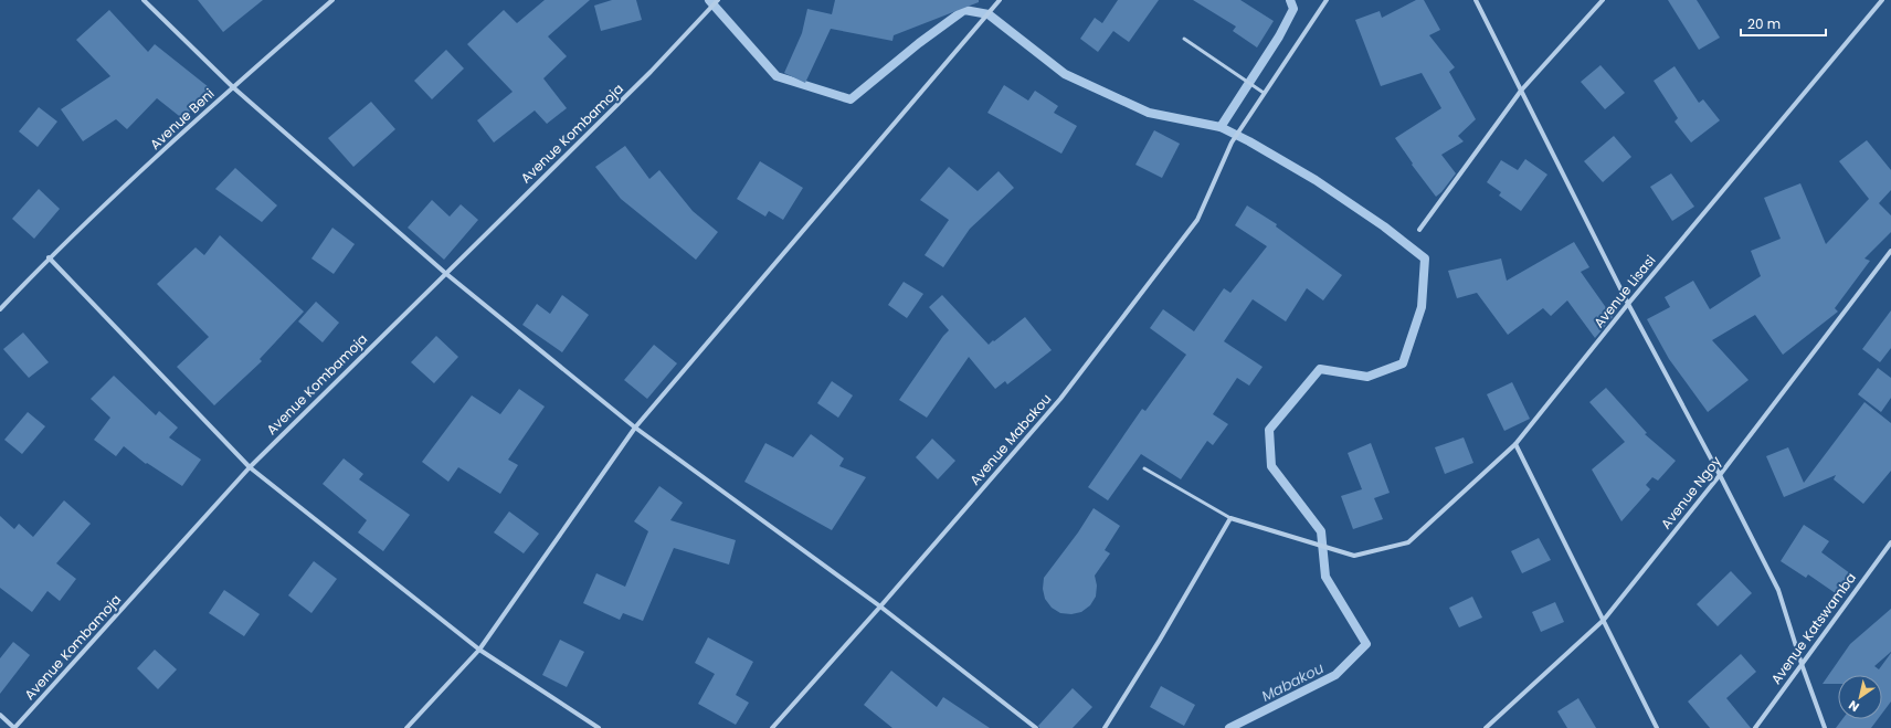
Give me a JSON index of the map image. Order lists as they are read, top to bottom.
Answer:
{
  "streets": {
    "street": [
      "Avenue Beni",
      "Avenue Kombamoja",
      "Avenue Lisasi",
      "Avenue Mabakou",
      "Avenue Ngoy",
      "Avenue Katswamba"
    ]
  },
  "water": ["Mabakou"],
  "scale_bar": "20 m",
  "north": "bottom left"
}
